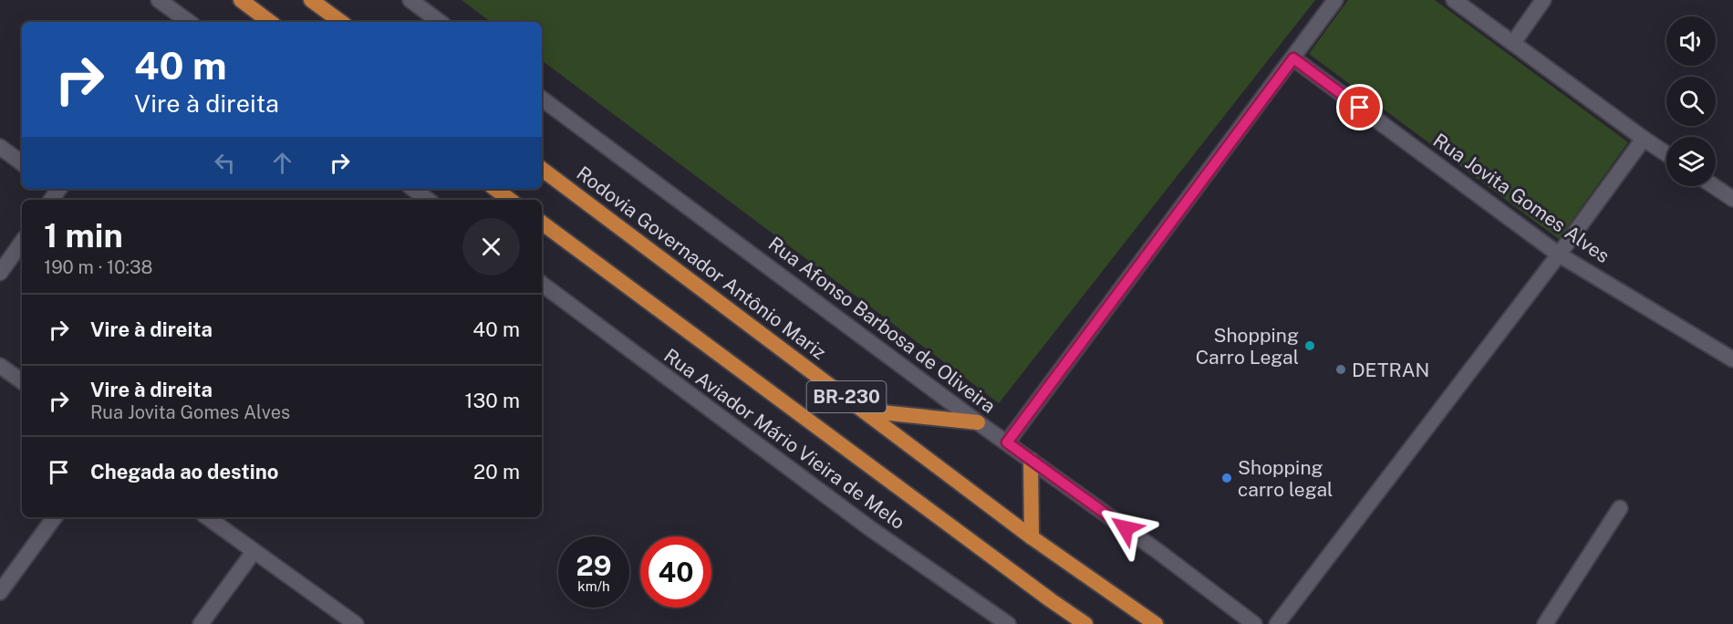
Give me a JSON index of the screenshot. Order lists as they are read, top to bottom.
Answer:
{
  "streets": {
    "highway": ["Rodovia Governador Antônio Mariz", "BR-230"],
    "street": ["Rua Jovita Gomes Alves", "Rua Afonso Barbosa de Oliveira", "Rua Aviador Mário Vieira de Melo"]
  },
  "places": ["Shopping Carro Legal", "DETRAN", "Shopping carro legal"],
  "page": {
    "turn": ["40 m", "Vire à direita"],
    "heading": ["1 min", "190 m · 10:38"],
    "list": [
      {
        "name": "Vire à direita",
        "value": "40 m"
      },
      {
        "name": "Vire à direita",
        "note": "Rua Jovita Gomes Alves",
        "value": "130 m"
      },
      {
        "name": "Chegada ao destino",
        "value": "20 m"
      }
    ],
    "speed": "29 km/h",
    "limit": "40"
  }
}
